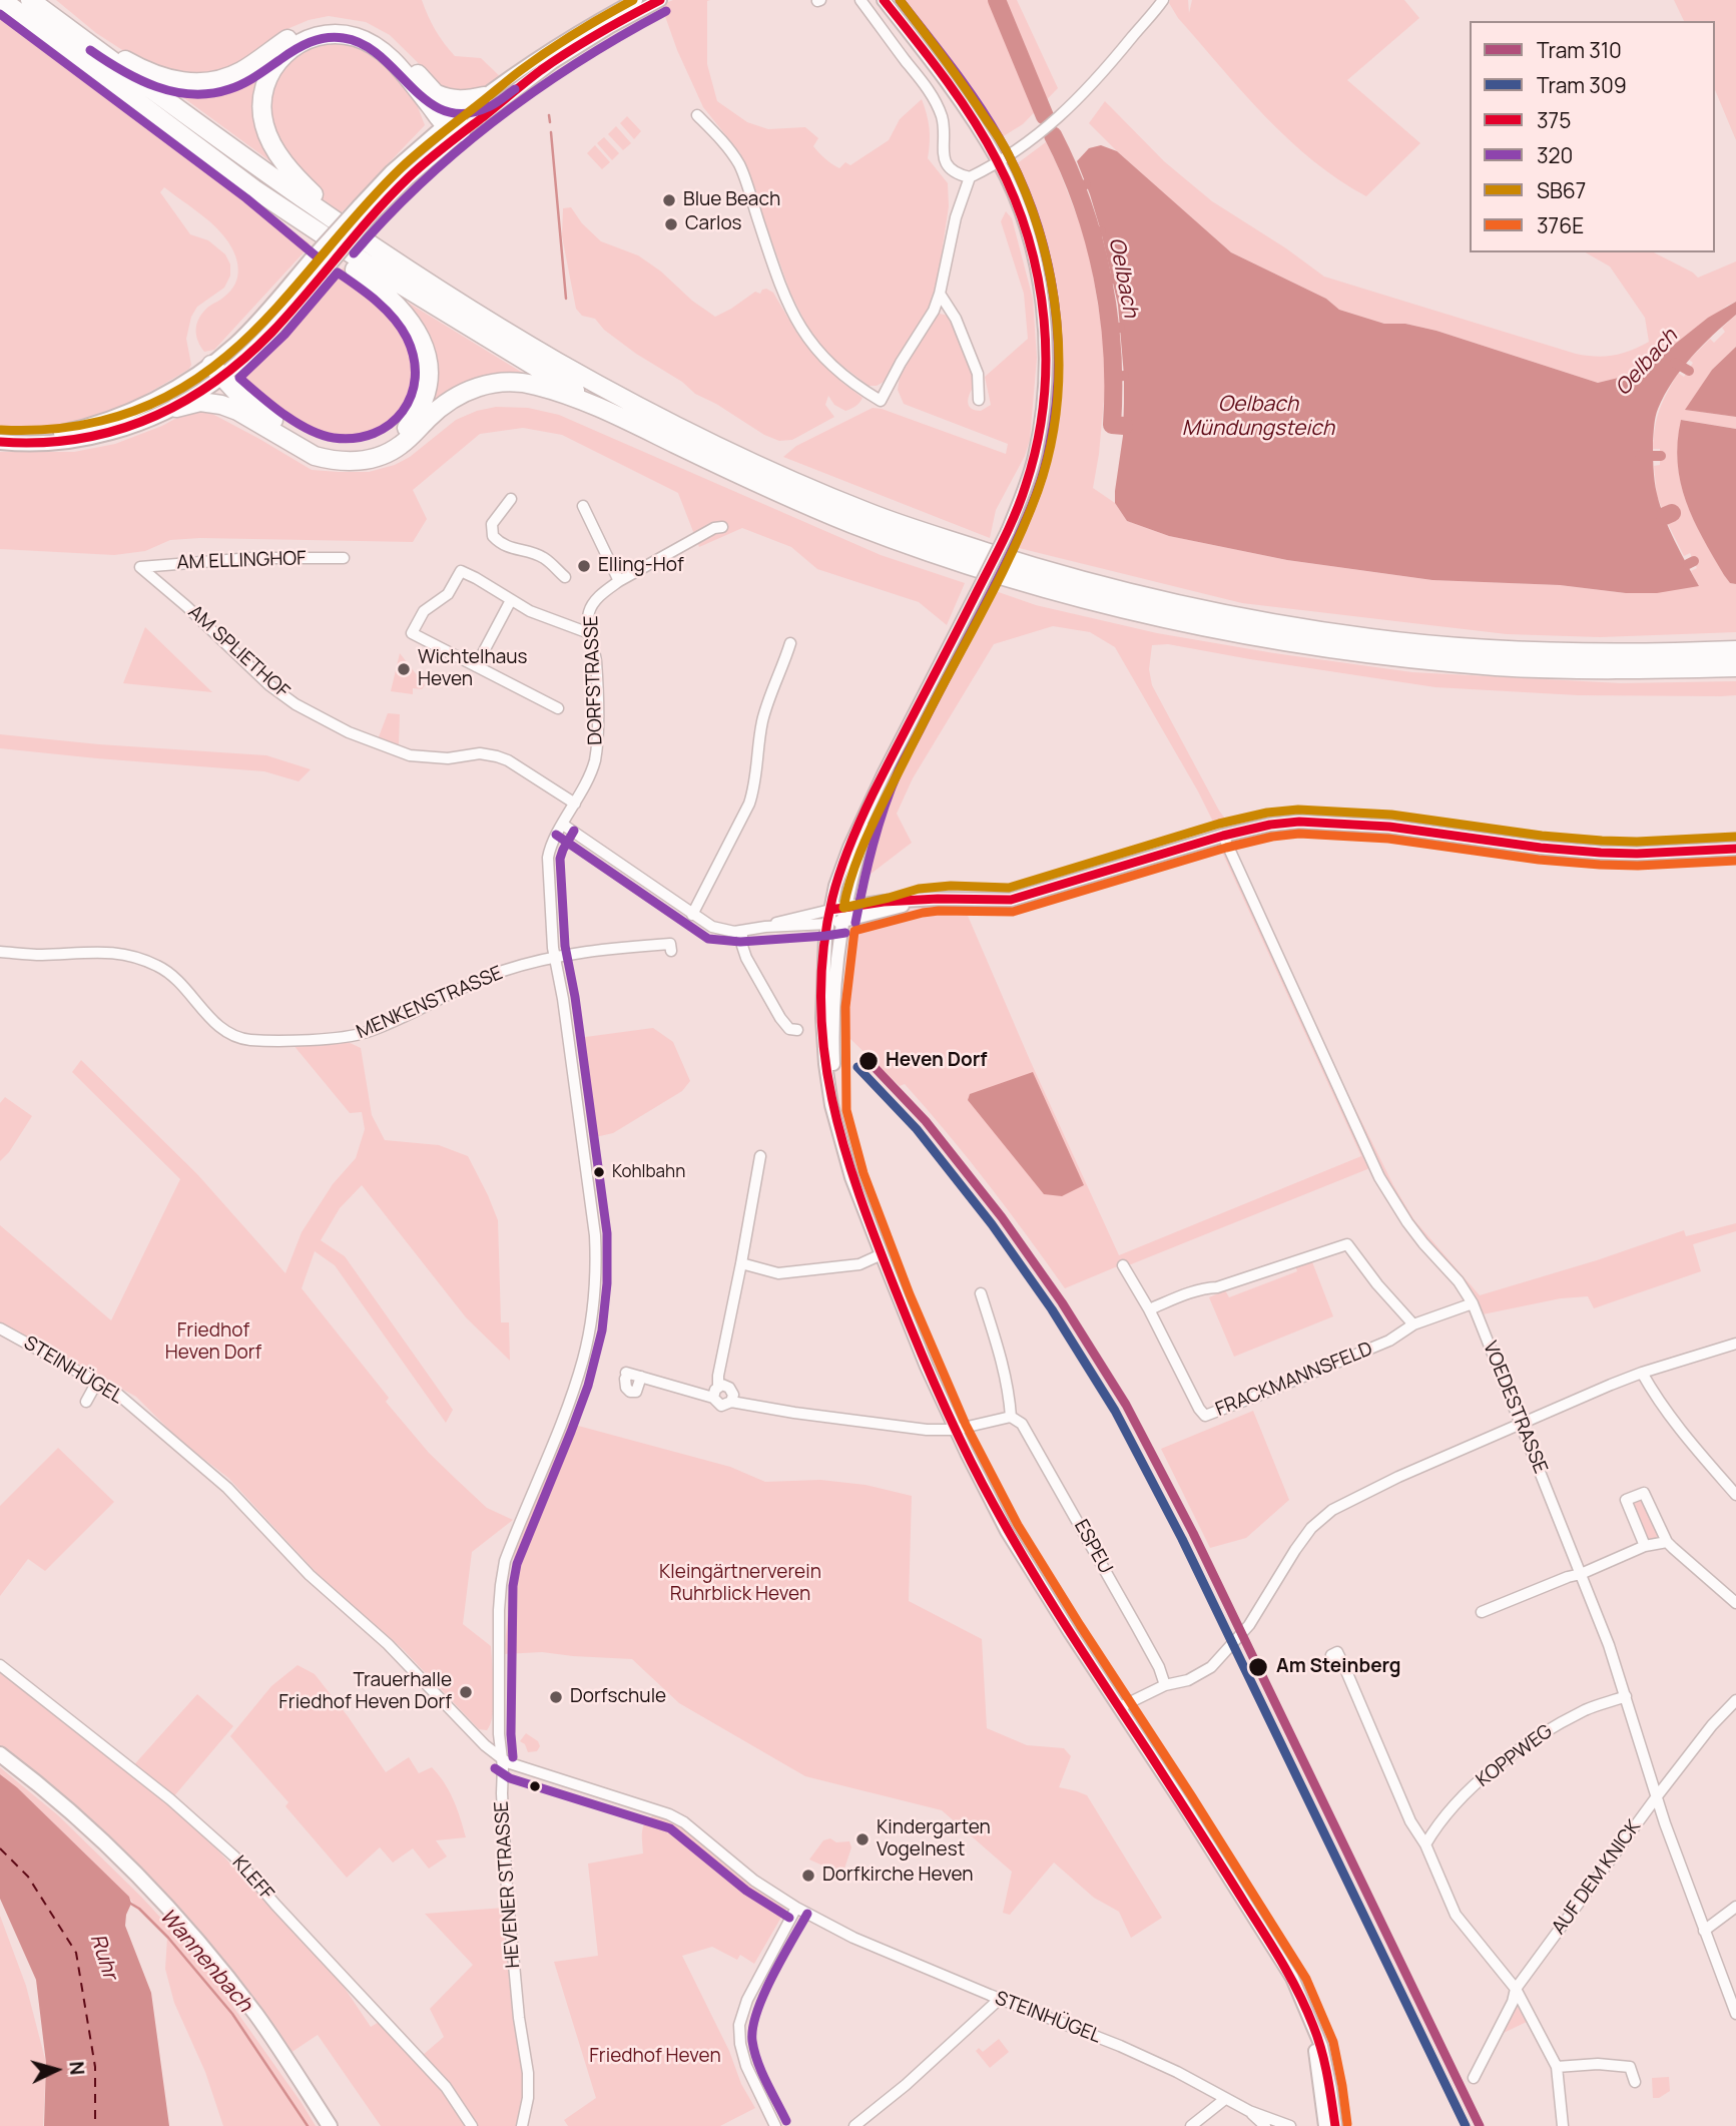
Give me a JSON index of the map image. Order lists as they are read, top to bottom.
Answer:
{
  "streets": {
    "street": [
      "AM ELLINGHOF",
      "AM SPLIETHOF",
      "DORFSTRASSE",
      "MENKENSTRASSE",
      "STEINHÜGEL",
      "FRACKMANNSFELD",
      "VOEDESTRASSE",
      "ESPEU",
      "KOPPWEG",
      "AUF DEM KNICK",
      "KLEFF",
      "HEVENER STRASSE"
    ]
  },
  "crossings": [
    ["AM ELLINGHOF", "AM SPLIETHOF"],
    ["AM SPLIETHOF", "DORFSTRASSE"],
    ["DORFSTRASSE", "HEVENER STRASSE"],
    ["MENKENSTRASSE", "HEVENER STRASSE"],
    ["STEINHÜGEL", "HEVENER STRASSE"],
    ["FRACKMANNSFELD", "VOEDESTRASSE"],
    ["VOEDESTRASSE", "KOPPWEG"],
    ["VOEDESTRASSE", "AUF DEM KNICK"]
  ],
  "water": [
    "Oelbach",
    "Oelbach Mündungsteich",
    "Ruhr",
    "Wannenbach"
  ],
  "parks": ["Friedhof Heven Dorf", "Kleingärtnerverein Ruhrblick Heven", "Friedhof Heven"],
  "places": [
    "Blue Beach",
    "Carlos",
    "Elling-Hof",
    "Wichtelhaus Heven",
    "Heven Dorf",
    "Kohlbahn",
    "Am Steinberg",
    "Trauerhalle Friedhof Heven Dorf",
    "Dorfschule",
    "Kindergarten Vogelnest",
    "Dorfkirche Heven"
  ],
  "lines": [
    "transit line 375",
    "transit line 320",
    "transit line SB67",
    "transit line 376E",
    "tram line 310",
    "tram line 309"
  ],
  "legend": [
    "Tram 310",
    "Tram 309",
    "375",
    "320",
    "SB67",
    "376E"
  ],
  "north": "right"
}
